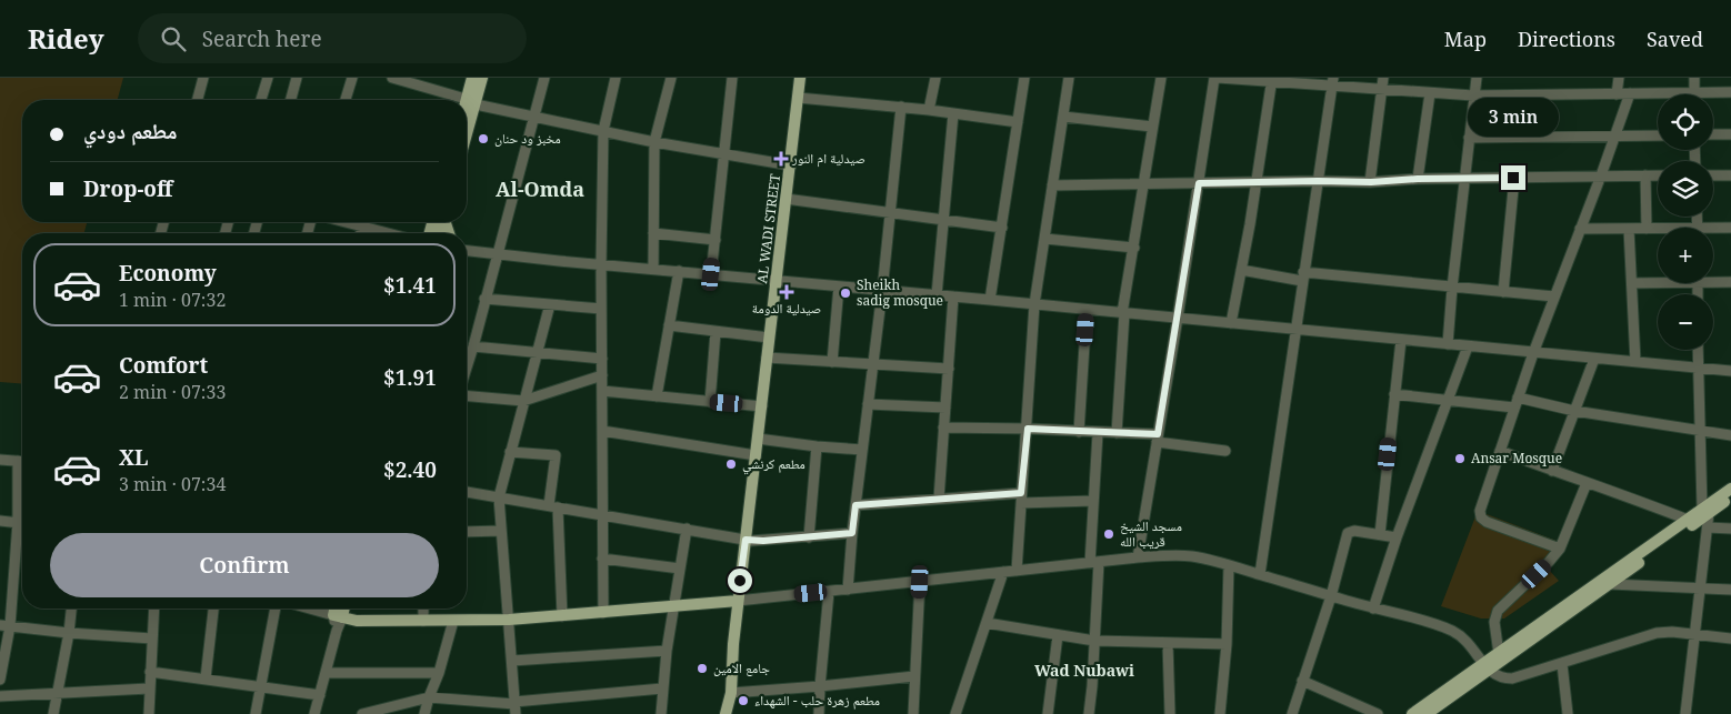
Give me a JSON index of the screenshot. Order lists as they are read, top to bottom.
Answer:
{
  "streets": {
    "main road": ["AL WADI STREET"]
  },
  "districts": ["Al-Omda", "Wad Nubawi"],
  "places": {
    "other": [
      "مخبز ود حنان",
      "Sheikh sadig mosque",
      "Ansar Mosque",
      "مطعم كرنشي",
      "مسجد الشيخ قريب الله",
      "جامع الامين",
      "مطعم زهرة حلب - الشهداء"
    ],
    "health": ["صيدلية ام النور", "صيدلية الدومة"]
  },
  "page": {
    "header": "Ridey",
    "search": "Search here",
    "nav": ["Map", "Directions", "Saved"],
    "map_buttons": ["+", "−"],
    "bubble": "3 min",
    "banner": ["مطعم دودي", "Drop-off"],
    "list": [
      {
        "name": "Economy",
        "note": "1 min · 07:32",
        "value": "$1.41"
      },
      {
        "name": "Comfort",
        "note": "2 min · 07:33",
        "value": "$1.91"
      },
      {
        "name": "XL",
        "note": "3 min · 07:34",
        "value": "$2.40"
      }
    ],
    "buttons": "Confirm"
  }
}
